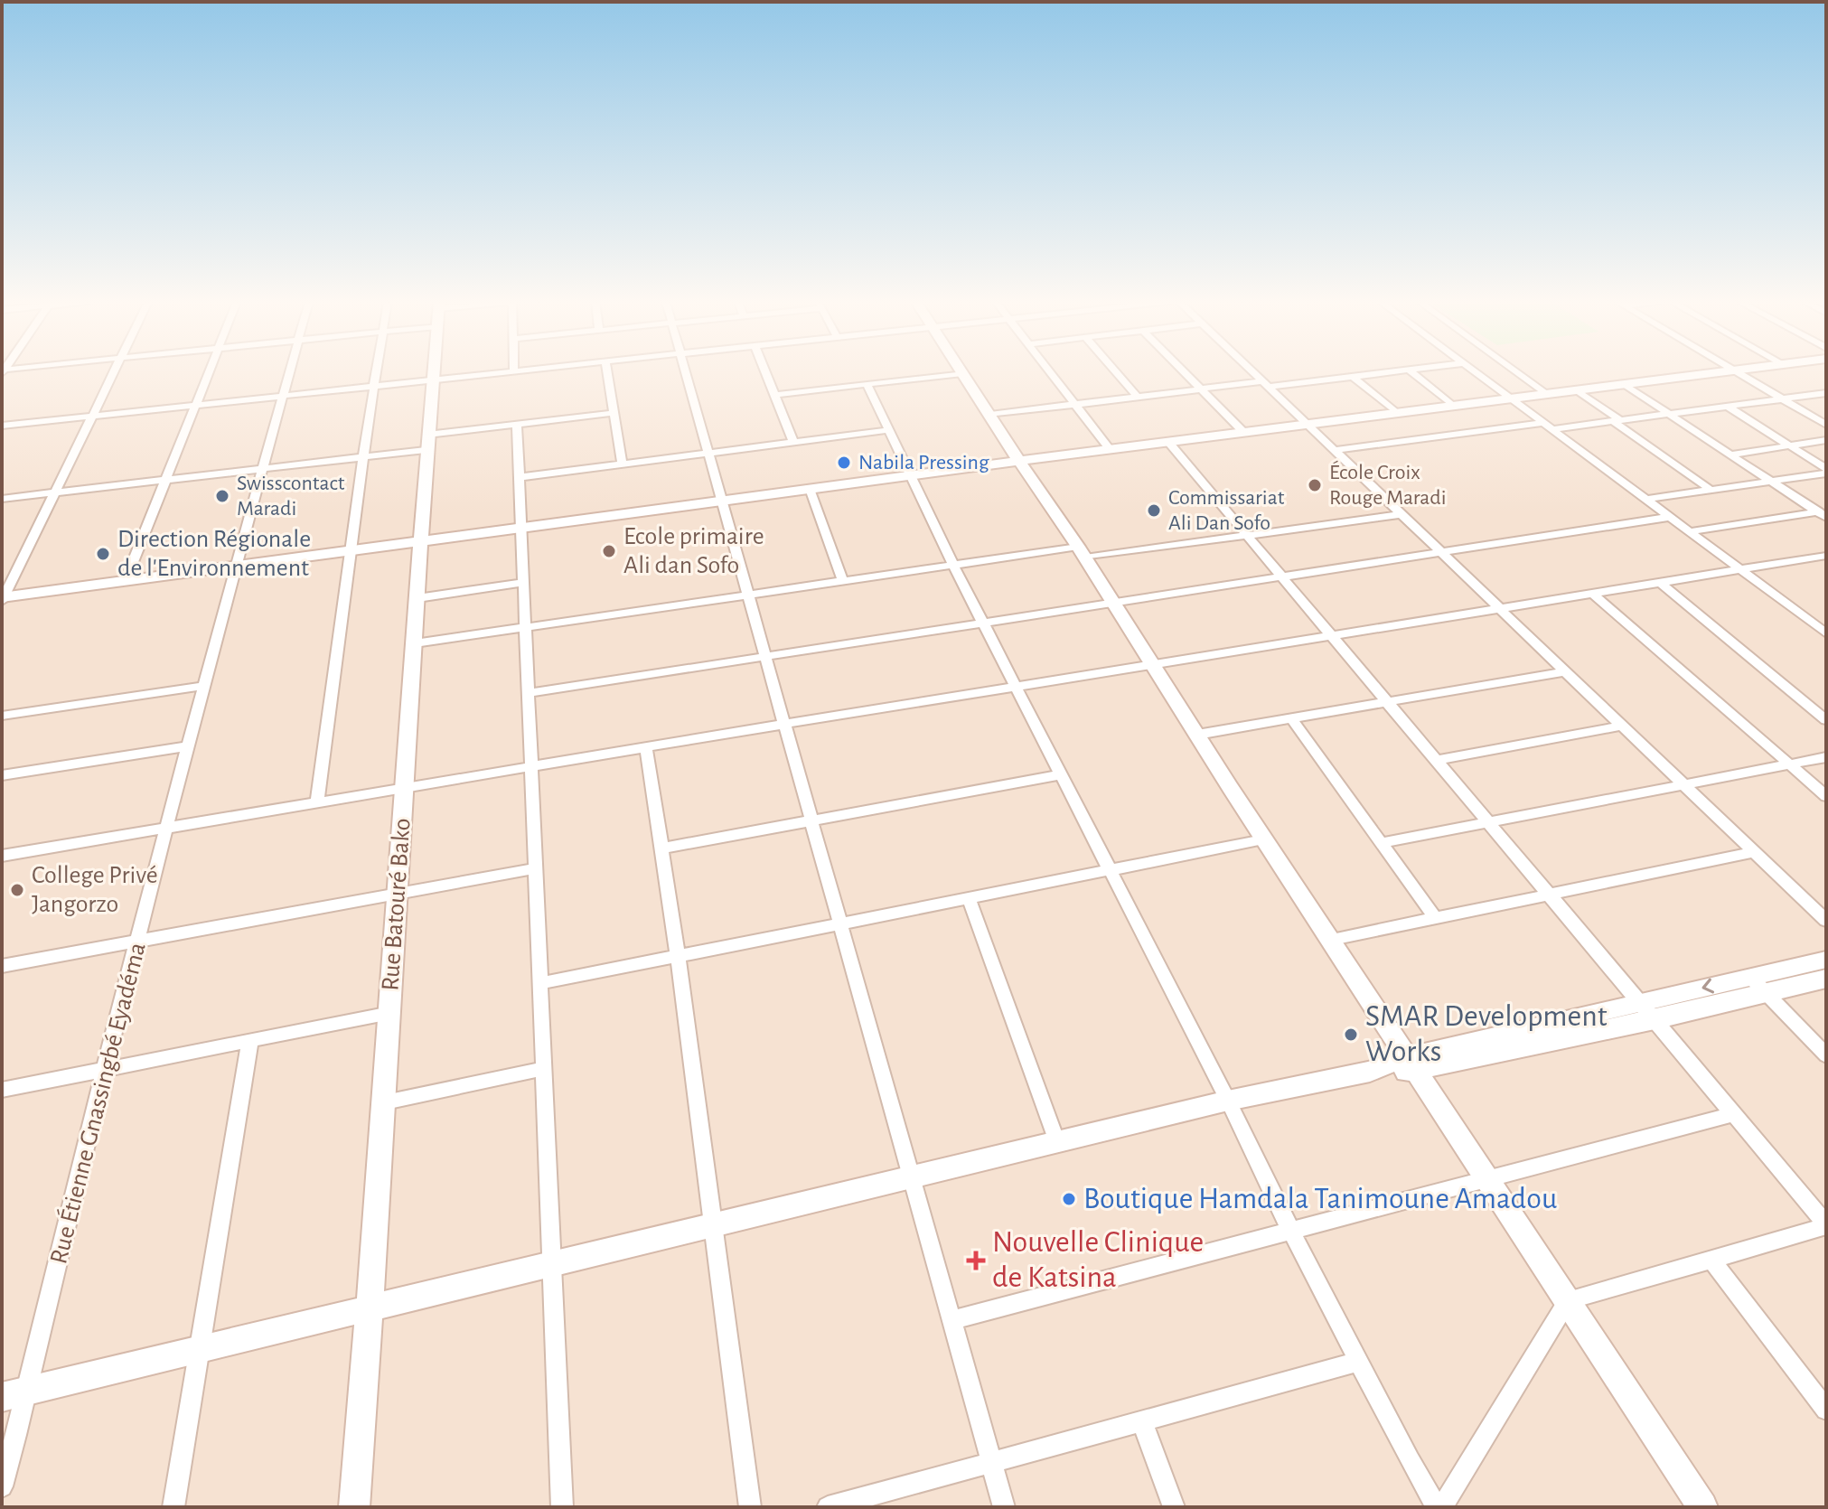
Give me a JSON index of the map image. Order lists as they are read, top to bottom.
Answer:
{
  "streets": {
    "street": ["Rue Batouré Bako", "Rue Étienne Gnassingbé Eyadéma"]
  },
  "places": {
    "other": [
      "Nabila Pressing",
      "École Croix Rouge Maradi",
      "Swisscontact Maradi",
      "Commissariat Ali Dan Sofo",
      "Ecole primaire Ali dan Sofo",
      "Direction Régionale de l'Environnement",
      "College Privé Jangorzo",
      "SMAR Development Works",
      "Boutique Hamdala Tanimoune Amadou"
    ],
    "health": ["Nouvelle Clinique de Katsina"]
  }
}
